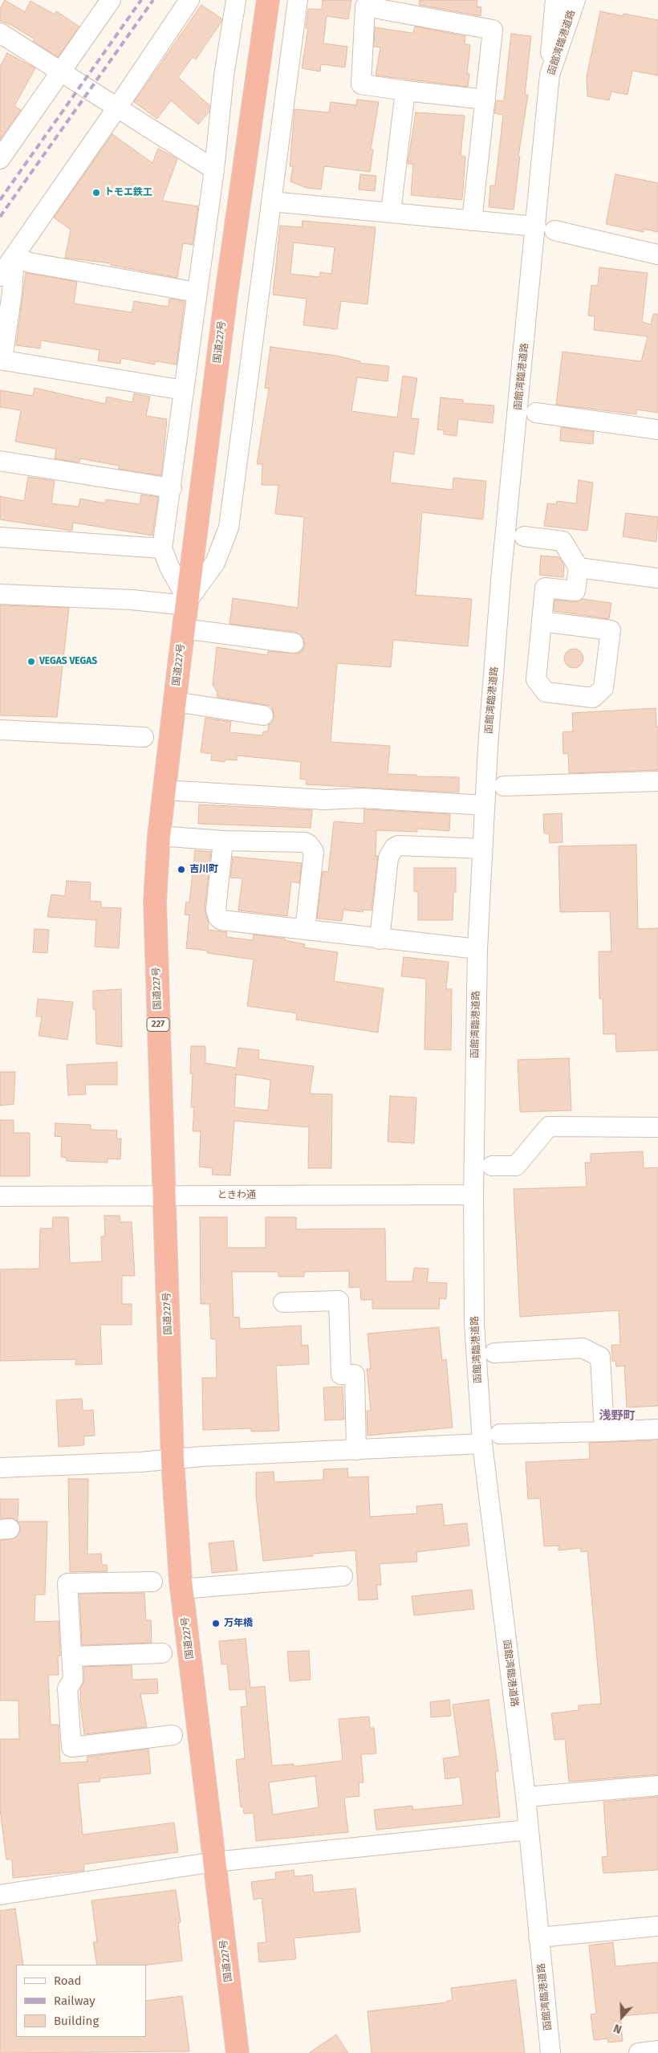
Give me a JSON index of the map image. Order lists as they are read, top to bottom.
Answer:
{
  "streets": {
    "highway": ["国道227号", "227"],
    "street": ["函館湾臨港道路", "ときわ通"]
  },
  "crossings": [
    ["函館湾臨港道路", "ときわ通"],
    ["国道227号", "ときわ通"]
  ],
  "districts": ["浅野町"],
  "places": [
    "トモエ鉄工",
    "VEGAS VEGAS",
    "吉川町",
    "万年橋"
  ],
  "legend": ["Road", "Railway", "Building"],
  "north": "bottom"
}
